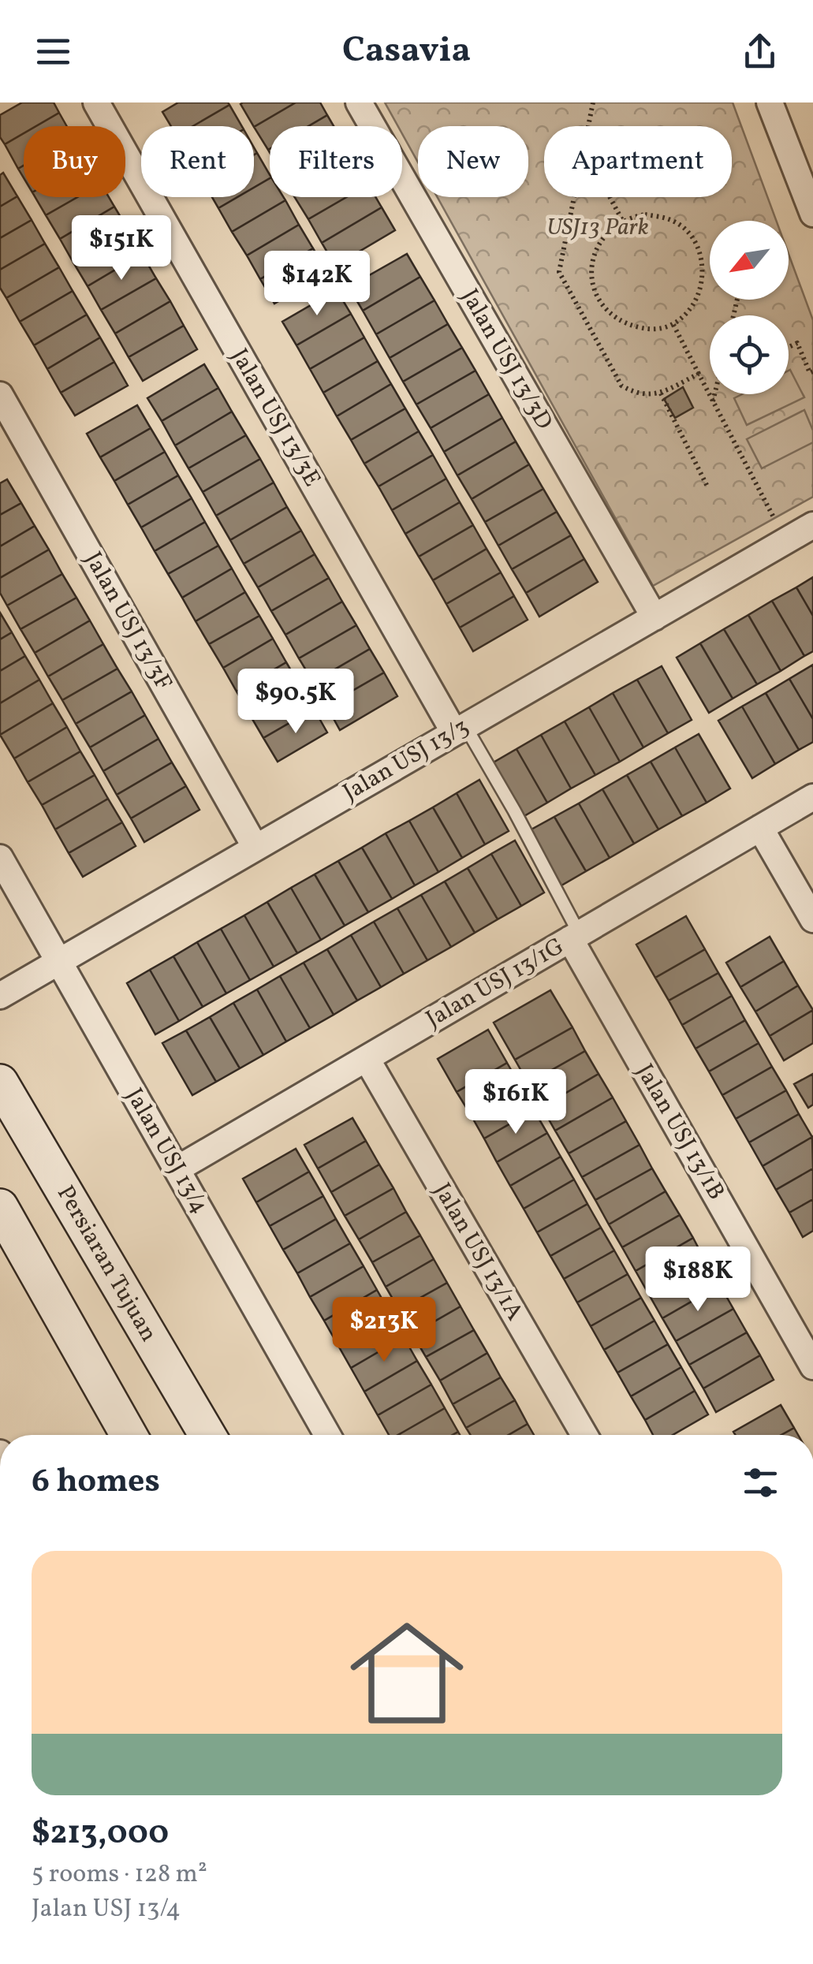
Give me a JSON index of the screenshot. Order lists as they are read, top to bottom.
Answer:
{
  "streets": {
    "main road": ["Persiaran Tujuan"],
    "street": [
      "Jalan USJ 13/3D",
      "Jalan USJ 13/3E",
      "Jalan USJ 13/3F",
      "Jalan USJ 13/3",
      "Jalan USJ 13/1G",
      "Jalan USJ 13/1B",
      "Jalan USJ 13/4",
      "Jalan USJ 13/1A"
    ]
  },
  "crossings": [
    ["Jalan USJ 13/3D", "Jalan USJ 13/3"],
    ["Jalan USJ 13/3E", "Jalan USJ 13/3"],
    ["Jalan USJ 13/3F", "Jalan USJ 13/3"],
    ["Jalan USJ 13/3", "Jalan USJ 13/4"],
    ["Jalan USJ 13/1G", "Jalan USJ 13/1B"],
    ["Jalan USJ 13/1G", "Jalan USJ 13/4"],
    ["Jalan USJ 13/1G", "Jalan USJ 13/1A"]
  ],
  "parks": ["USJ13 Park"],
  "north": "bottom left",
  "page": {
    "header": "Casavia",
    "chip": [
      "Buy",
      "Rent",
      "Filters",
      "New",
      "Apartment"
    ],
    "price": [
      "$151K",
      "$142K",
      "$90.5K",
      "$161K",
      "$188K",
      "$213K"
    ],
    "heading": "6 homes",
    "list": [
      {
        "name": "$213,000",
        "note": "5 rooms · 128 m² · Jalan USJ 13/4"
      }
    ]
  }
}
